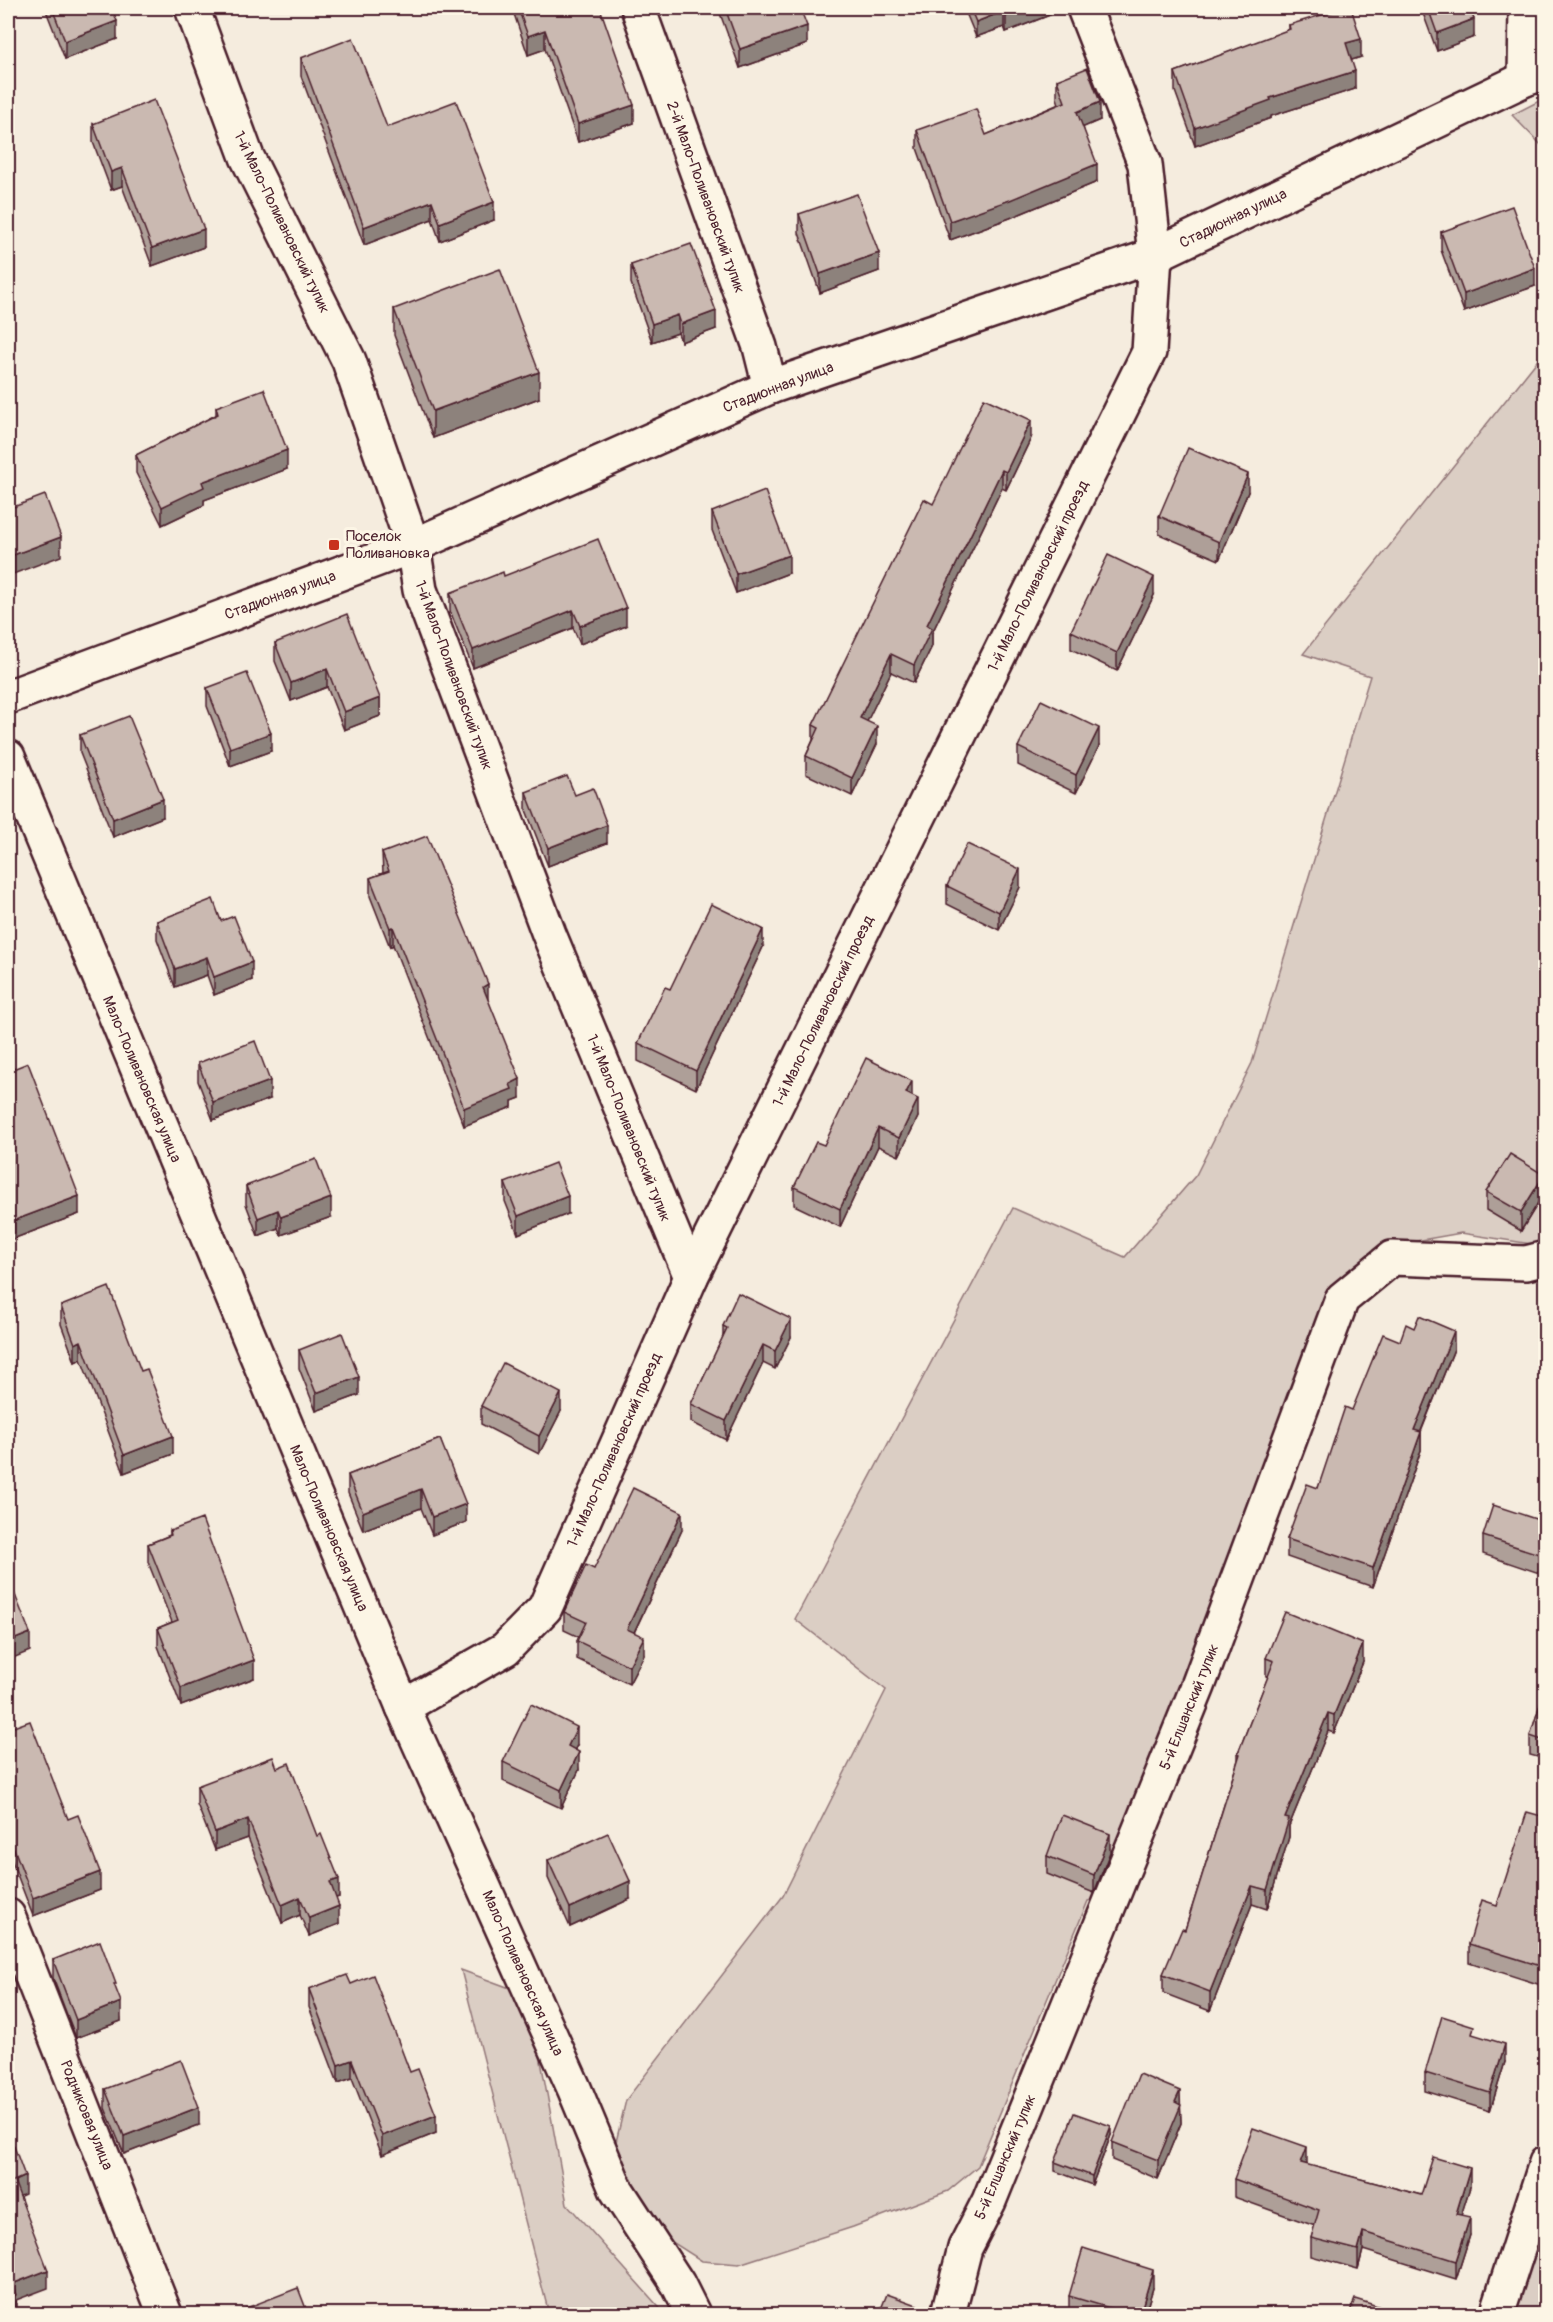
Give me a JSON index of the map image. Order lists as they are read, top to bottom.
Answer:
{
  "streets": {
    "street": [
      "2-й Мало-Поливановский тупик",
      "Стадионная улица",
      "1-й Мало-Поливановский тупик",
      "1-й Мало-Поливановский проезд",
      "Мало-Поливановская улица",
      "5-й Елшанский тупик",
      "Родниковая улица"
    ]
  },
  "crossings": [
    ["2-й Мало-Поливановский тупик", "Стадионная улица"],
    ["Стадионная улица", "1-й Мало-Поливановский тупик"],
    ["Стадионная улица", "1-й Мало-Поливановский проезд"],
    ["1-й Мало-Поливановский тупик", "1-й Мало-Поливановский проезд"],
    ["1-й Мало-Поливановский проезд", "Мало-Поливановская улица"]
  ],
  "places": {
    "transit": ["Поселок Поливановка"]
  }
}
